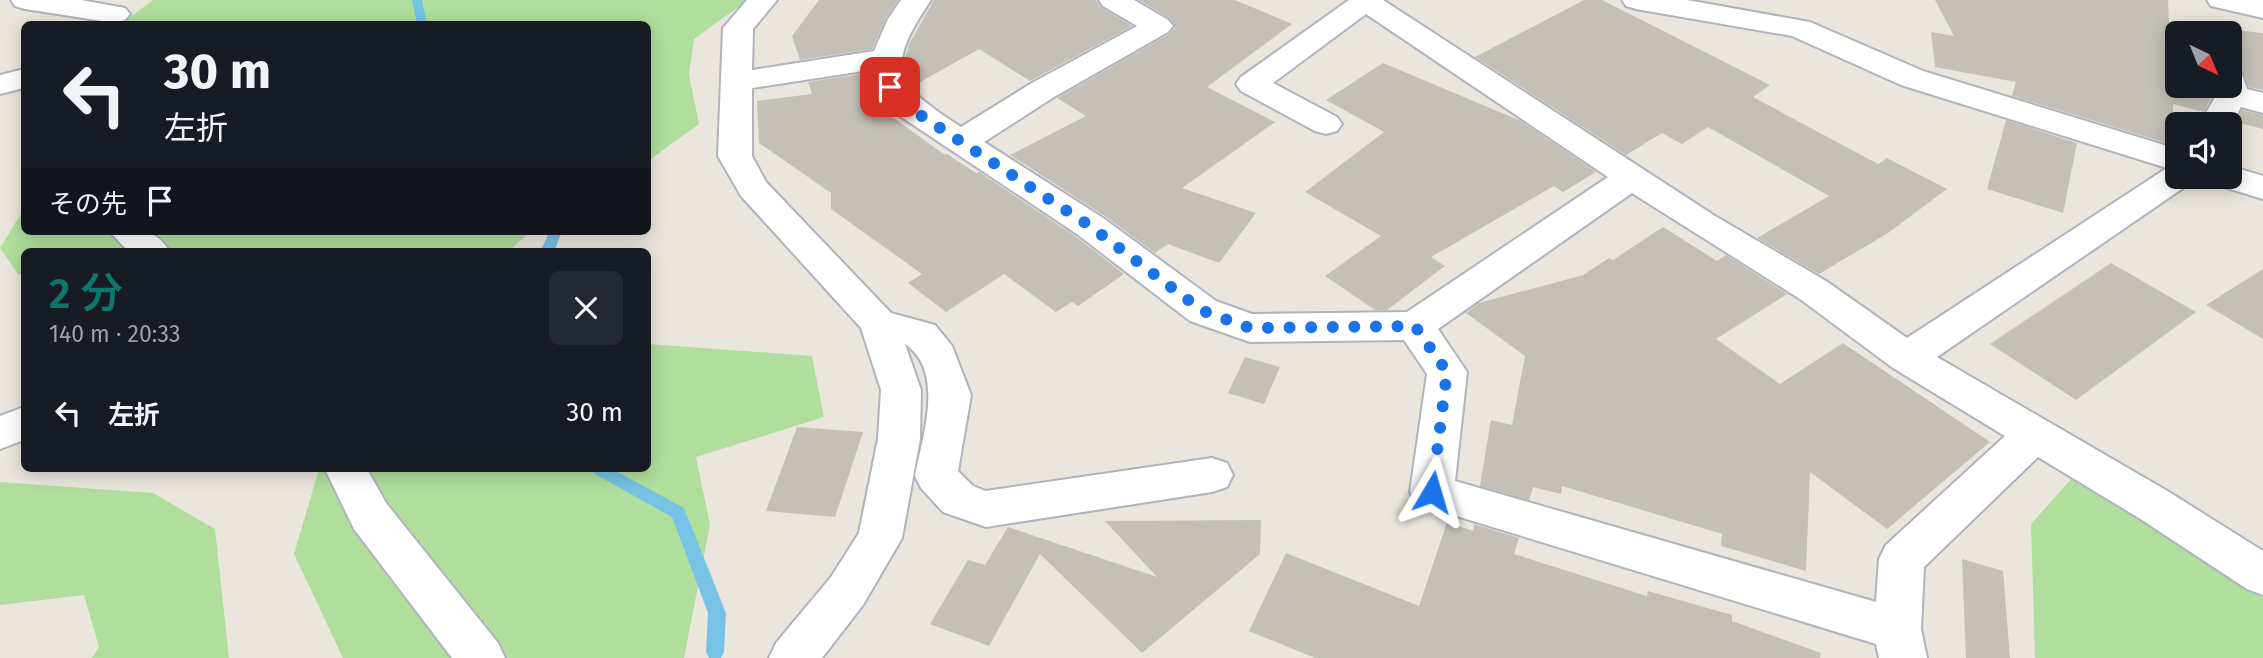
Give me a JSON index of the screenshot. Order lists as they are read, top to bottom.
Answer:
{
  "north": "bottom right",
  "page": {
    "turn": ["30 m", "左折"],
    "then": "その先",
    "heading": ["2 分", "140 m · 20:33"],
    "list": [
      {
        "name": "左折",
        "value": "30 m"
      }
    ]
  }
}
